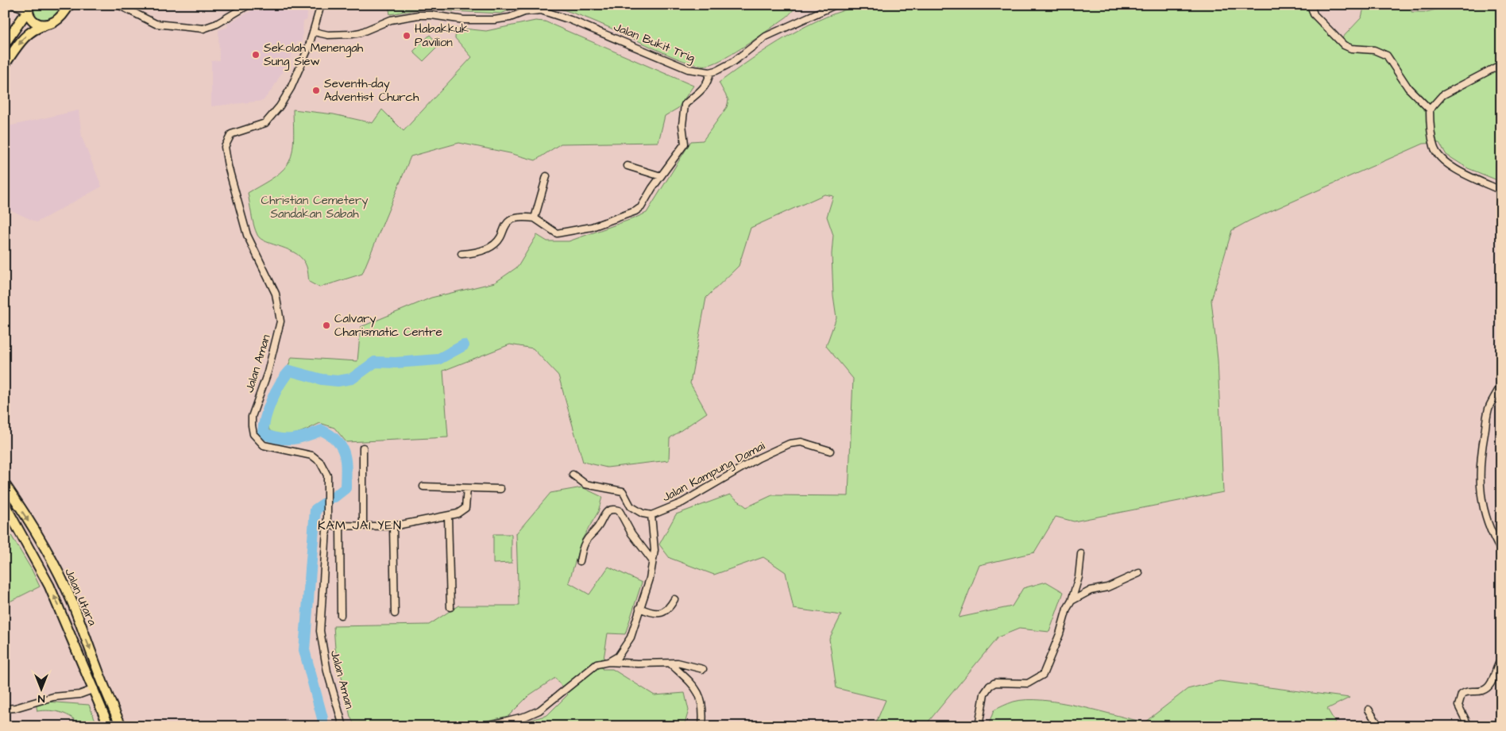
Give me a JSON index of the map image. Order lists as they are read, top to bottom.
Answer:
{
  "streets": {
    "highway": ["Jalan Utara"],
    "street": ["Jalan Bukit Trig", "Jalan Aman", "Jalan Kampung Damai"]
  },
  "crossings": [
    ["Jalan Bukit Trig", "Jalan Aman"]
  ],
  "districts": ["KAM JAI YEN"],
  "parks": ["Christian Cemetery Sandakan Sabah"],
  "places": [
    "Habakkuk Pavilion",
    "Sekolah Menengah Sung Siew",
    "Seventh-day Adventist Church",
    "Calvary Charismatic Centre"
  ],
  "north": "bottom"
}
